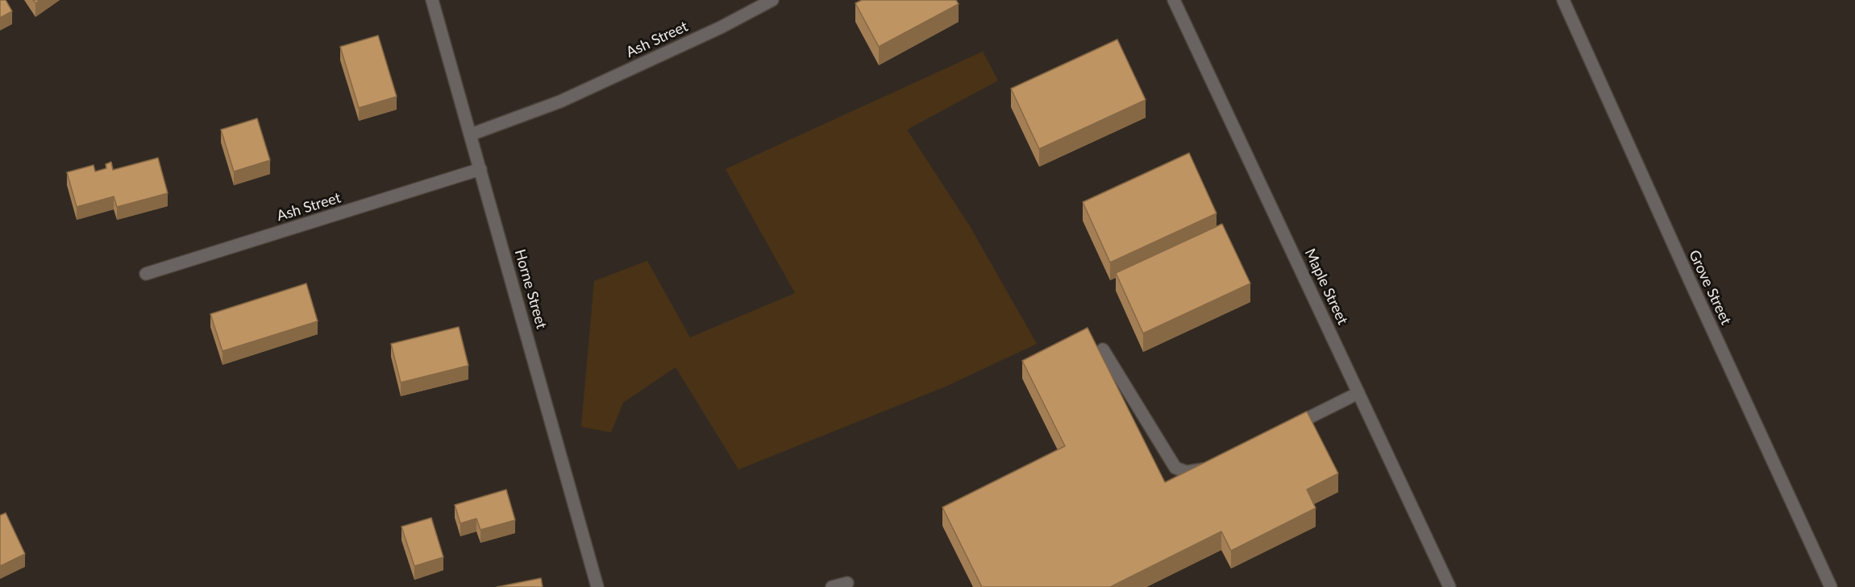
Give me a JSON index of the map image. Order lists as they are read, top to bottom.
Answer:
{
  "streets": {
    "street": [
      "Ash Street",
      "Maple Street",
      "Grove Street",
      "Horne Street"
    ]
  },
  "crossings": [
    ["Ash Street", "Horne Street"]
  ]
}
